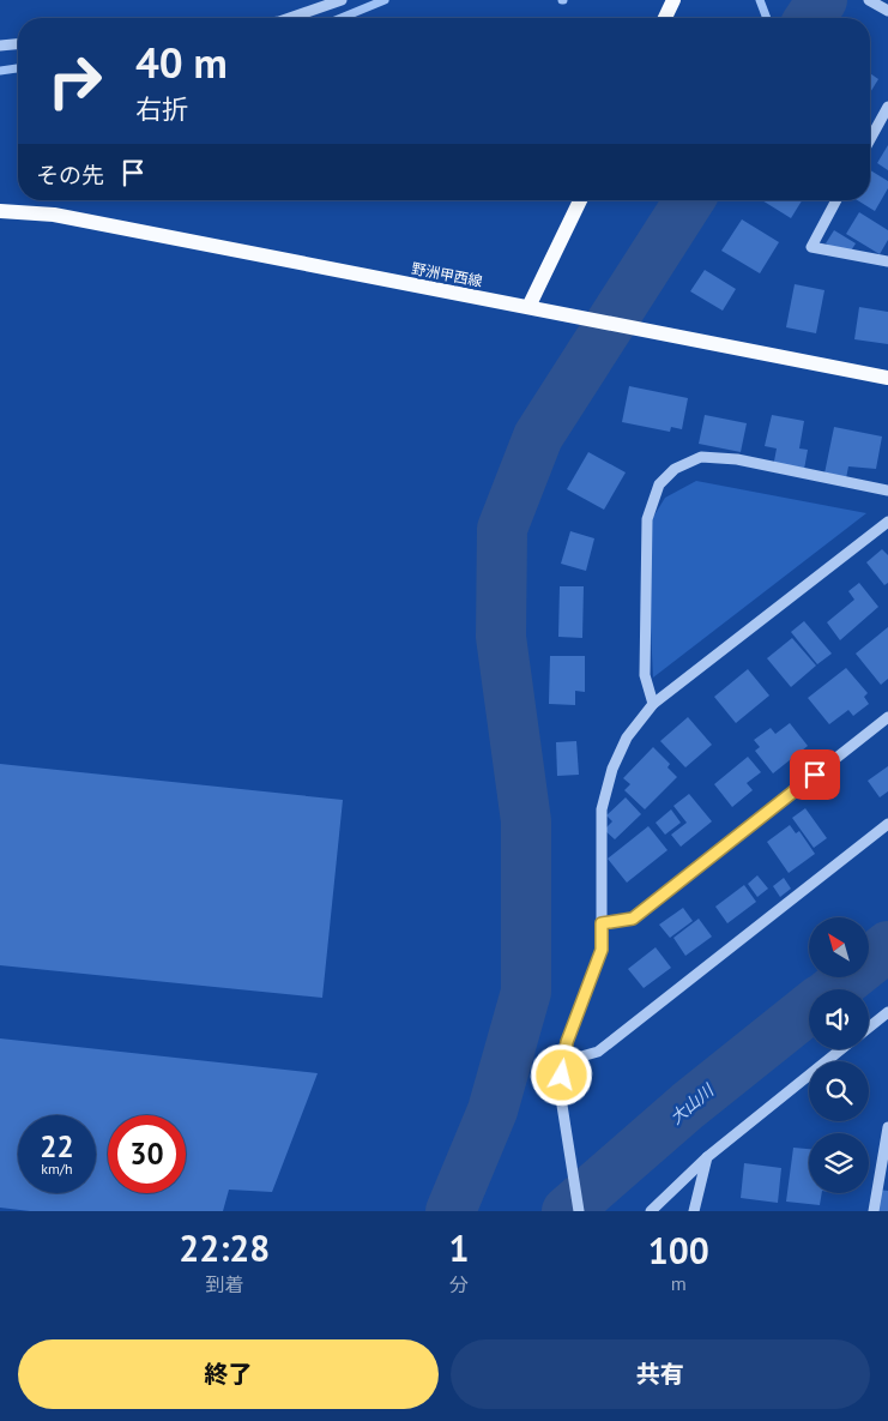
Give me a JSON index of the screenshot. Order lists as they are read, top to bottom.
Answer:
{
  "streets": {
    "main road": ["野洲甲西線"]
  },
  "water": ["大山川"],
  "north": "top left",
  "page": {
    "turn": ["40 m", "右折"],
    "then": "その先",
    "speed": "22 km/h",
    "limit": "30",
    "eta": [
      "22:28",
      "到着",
      "1",
      "分",
      "100",
      "m"
    ],
    "buttons": ["終了", "共有"]
  }
}
